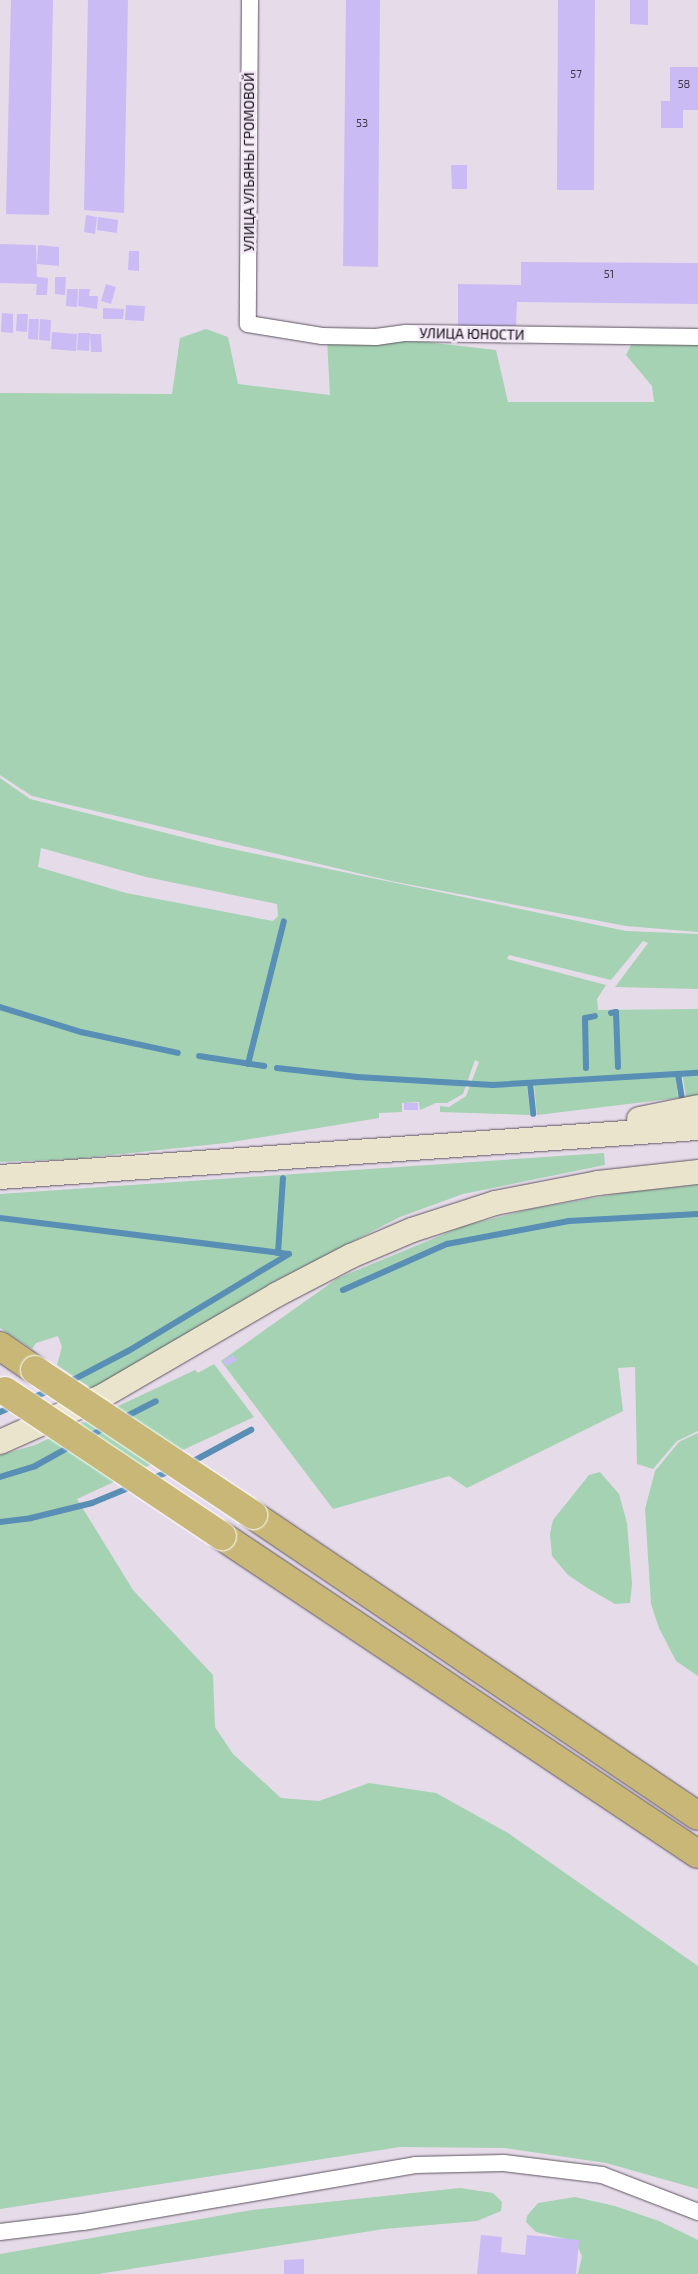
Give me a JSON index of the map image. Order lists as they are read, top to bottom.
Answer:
{
  "streets": {
    "street": ["УЛИЦА УЛЬЯНЫ ГРОМОВОЙ", "УЛИЦА ЮНОСТИ"]
  },
  "crossings": [
    ["УЛИЦА УЛЬЯНЫ ГРОМОВОЙ", "УЛИЦА ЮНОСТИ"]
  ],
  "house_numbers": [
    "57",
    "58",
    "53",
    "51"
  ]
}
